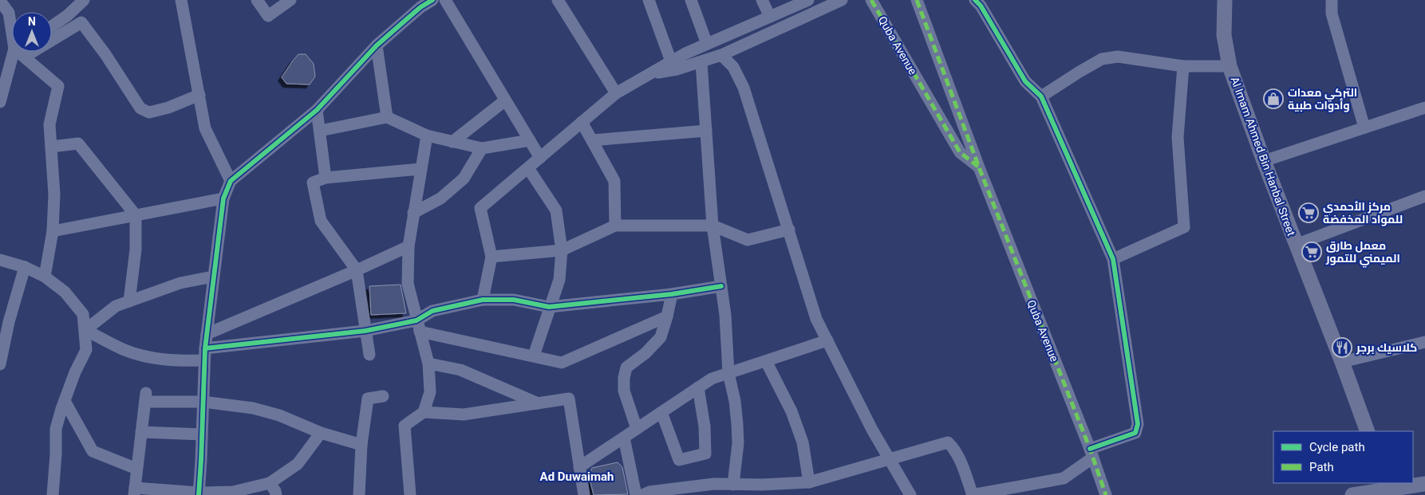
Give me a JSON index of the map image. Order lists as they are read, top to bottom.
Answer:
{
  "streets": {
    "main road": ["Al Imam Ahmed Bin Hanbal Street"],
    "street": ["Quba Avenue"]
  },
  "districts": ["Ad Duwaimah"],
  "places": {
    "shop": ["التركي معدات وأدوات طبية"],
    "supermarket": ["مركز الأحمدي للمواد المخفضة", "معمل طارق الميمني للتمور"],
    "restaurant": ["كلاسيك برجر"]
  },
  "legend": ["Cycle path", "Path"],
  "north": "top"
}
